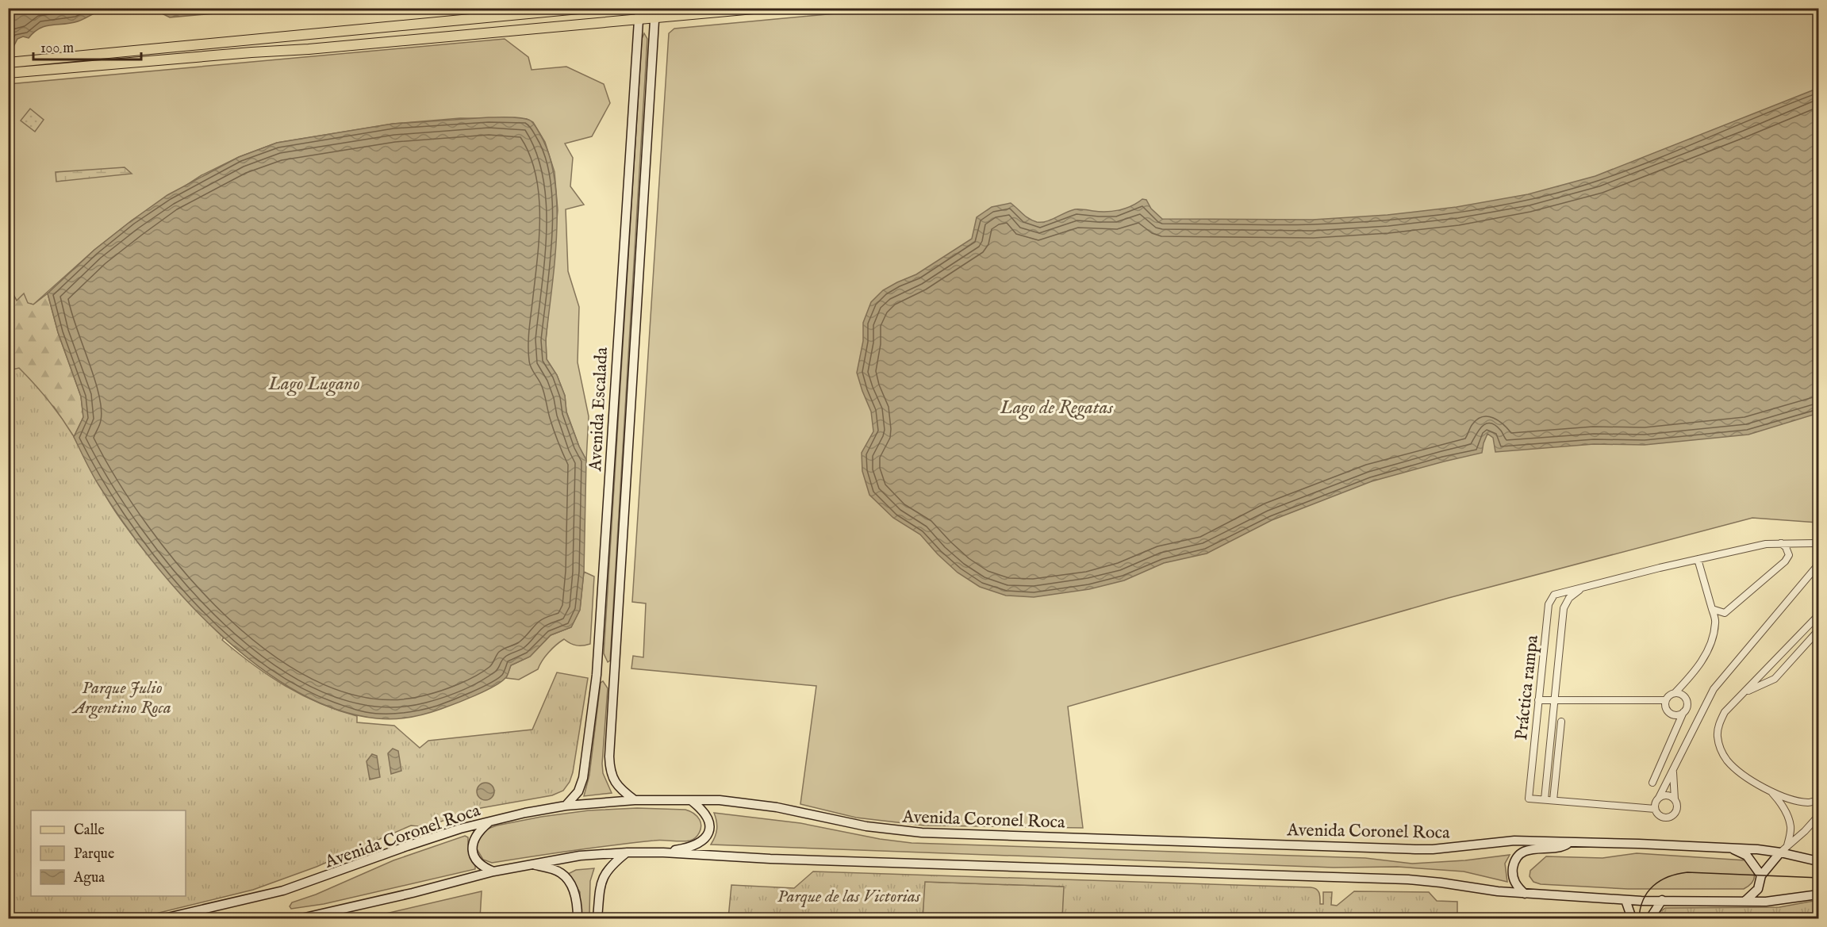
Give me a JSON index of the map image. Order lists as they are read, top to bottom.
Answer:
{
  "streets": {
    "main road": ["Avenida Escalada", "Avenida Coronel Roca"],
    "street": ["Práctica rampa"]
  },
  "crossings": [
    ["Avenida Escalada", "Avenida Coronel Roca"]
  ],
  "water": ["Lago Lugano", "Lago de Regatas"],
  "parks": ["Parque Julio Argentino Roca", "Parque de las Victorias"],
  "legend": ["Calle", "Parque", "Agua"],
  "scale_bar": "100 m"
}
